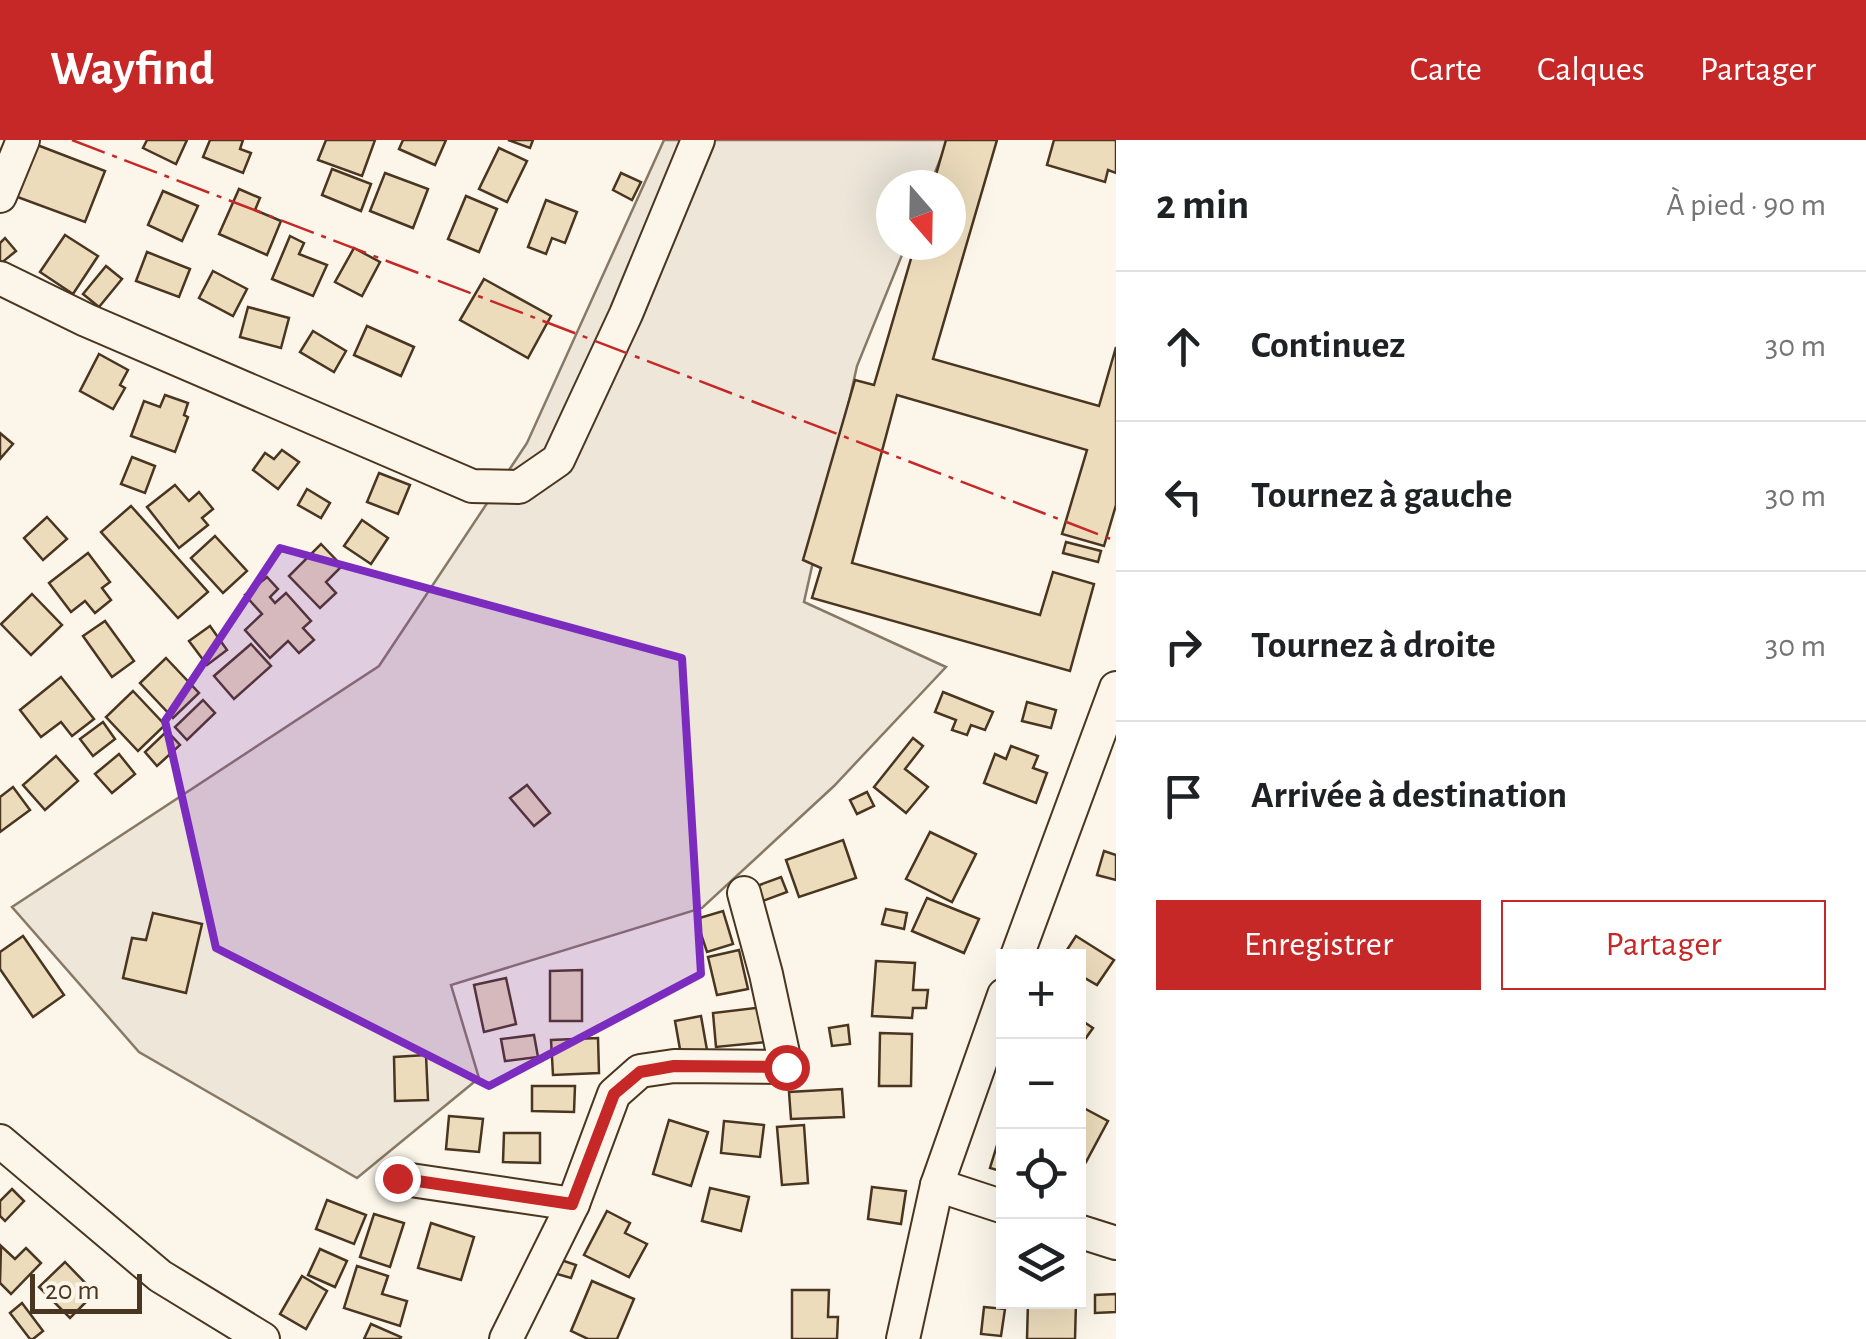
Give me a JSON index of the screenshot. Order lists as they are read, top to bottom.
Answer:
{
  "scale_bar": "20 m",
  "north": "bottom",
  "page": {
    "header": "Wayfind",
    "nav": ["Carte", "Calques", "Partager"],
    "heading": ["2 min", "À pied · 90 m"],
    "list": [
      ["Continuez", "30 m"],
      ["Tournez à gauche", "30 m"],
      ["Tournez à droite", "30 m"],
      "Arrivée à destination"
    ],
    "buttons": ["Enregistrer", "Partager"],
    "map_buttons": ["+", "−"],
    "scale": "20 m"
  }
}
